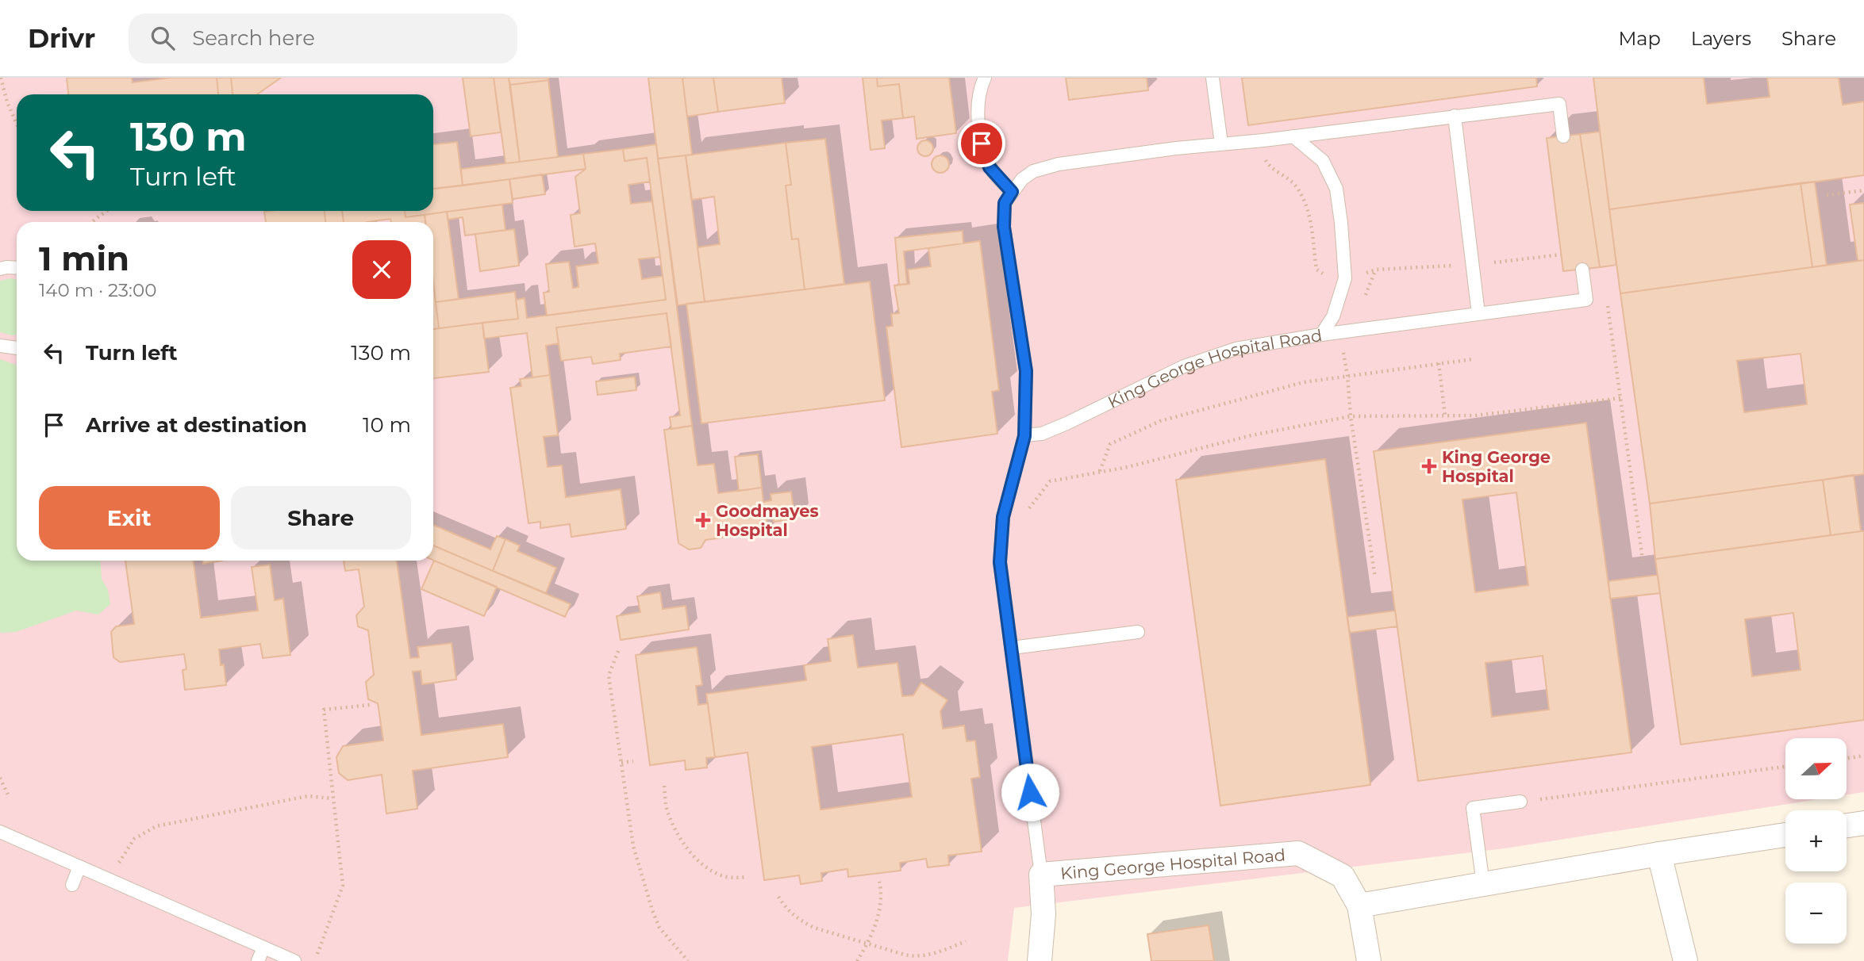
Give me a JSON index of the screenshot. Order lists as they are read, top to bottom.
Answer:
{
  "streets": {
    "street": ["King George Hospital Road"]
  },
  "places": {
    "health": ["King George Hospital", "Goodmayes Hospital"]
  },
  "north": "right",
  "page": {
    "header": "Drivr",
    "search": "Search here",
    "nav": ["Map", "Layers", "Share"],
    "turn": ["130 m", "Turn left"],
    "heading": ["1 min", "140 m · 23:00"],
    "list": [
      {
        "name": "Turn left",
        "value": "130 m"
      },
      {
        "name": "Arrive at destination",
        "value": "10 m"
      }
    ],
    "buttons": ["Exit", "Share"],
    "map_buttons": ["+", "−"]
  }
}
